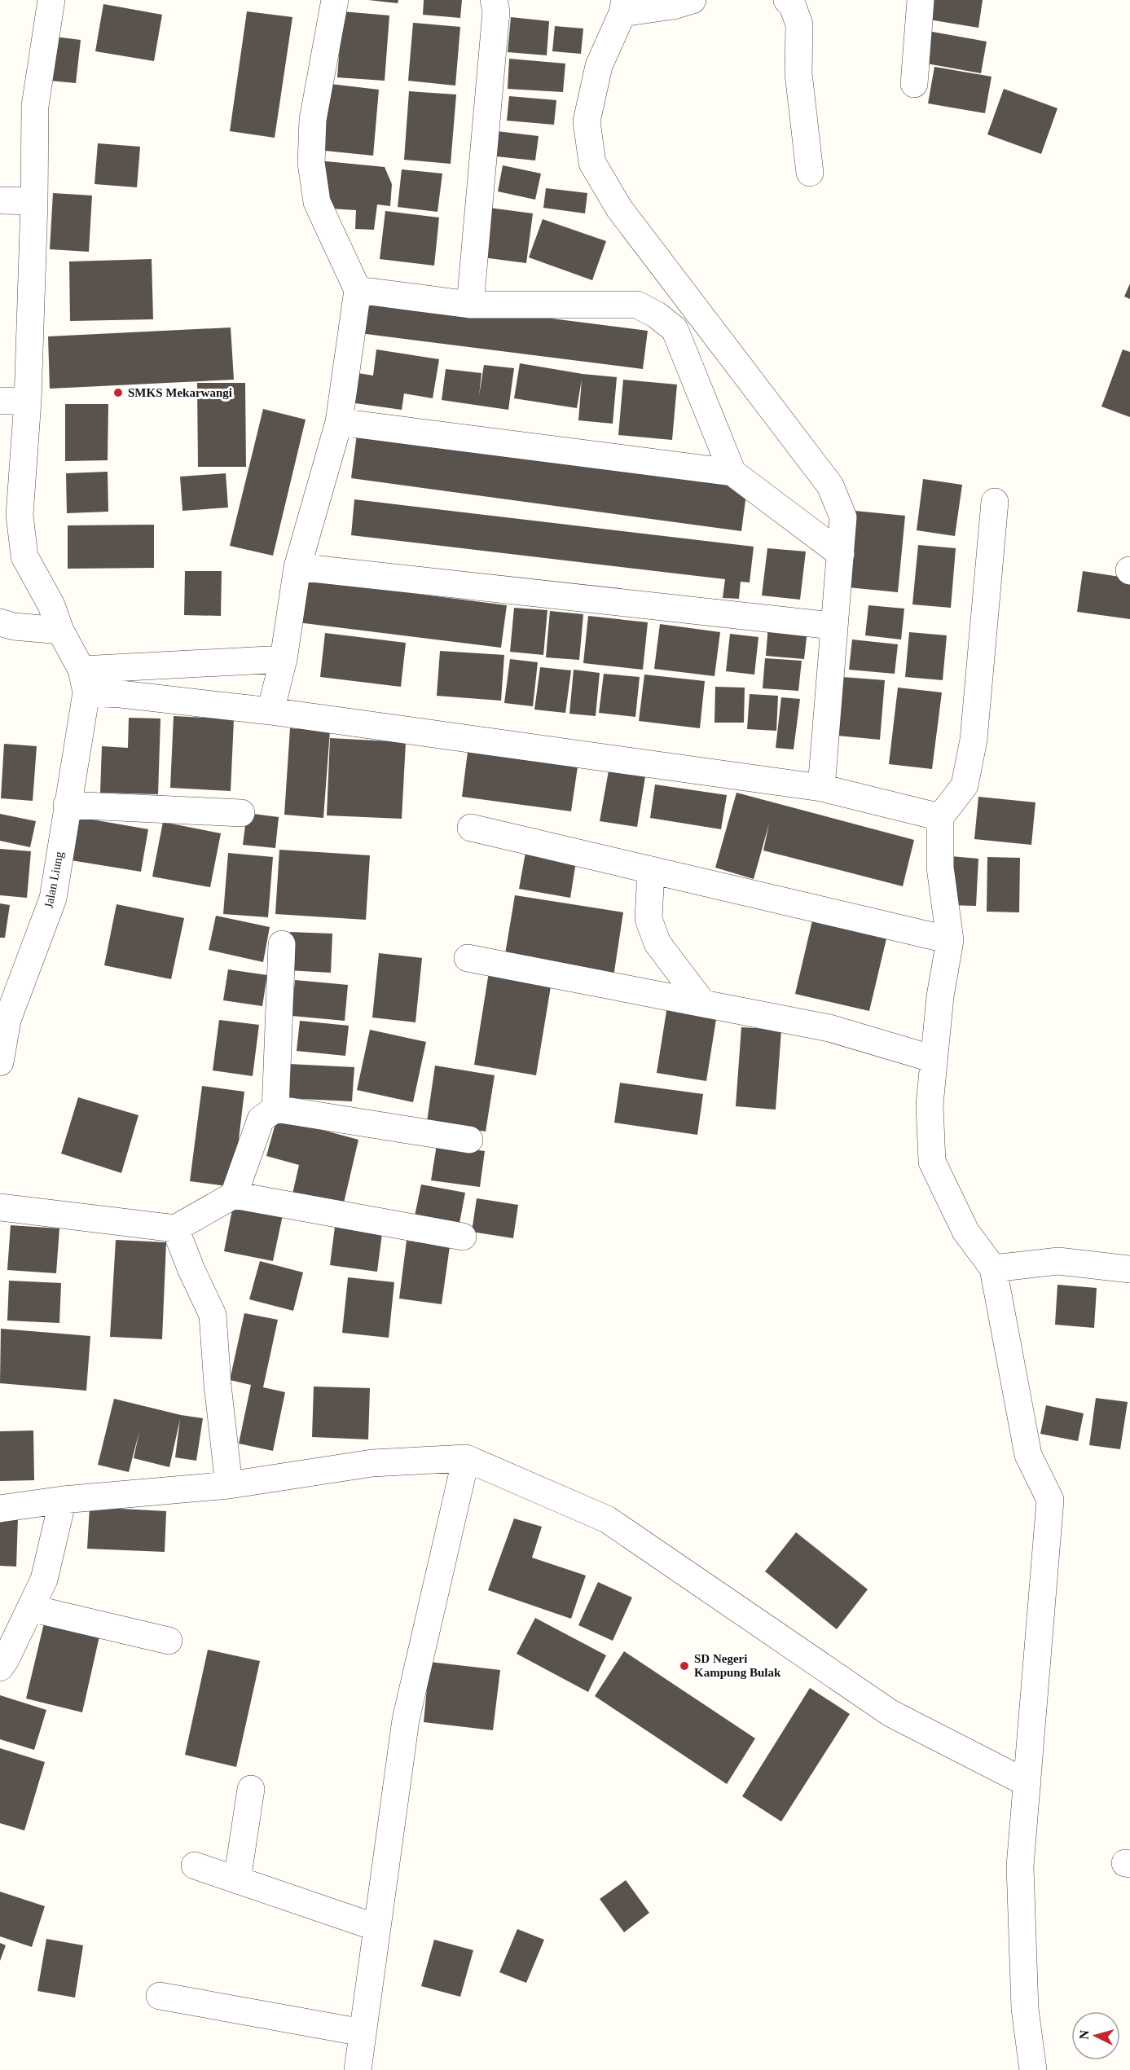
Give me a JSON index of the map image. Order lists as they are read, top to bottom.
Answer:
{
  "streets": {
    "street": ["Jalan Liung"]
  },
  "places": ["SMKS Mekarwangi", "SD Negeri Kampung Bulak"],
  "north": "left"
}
